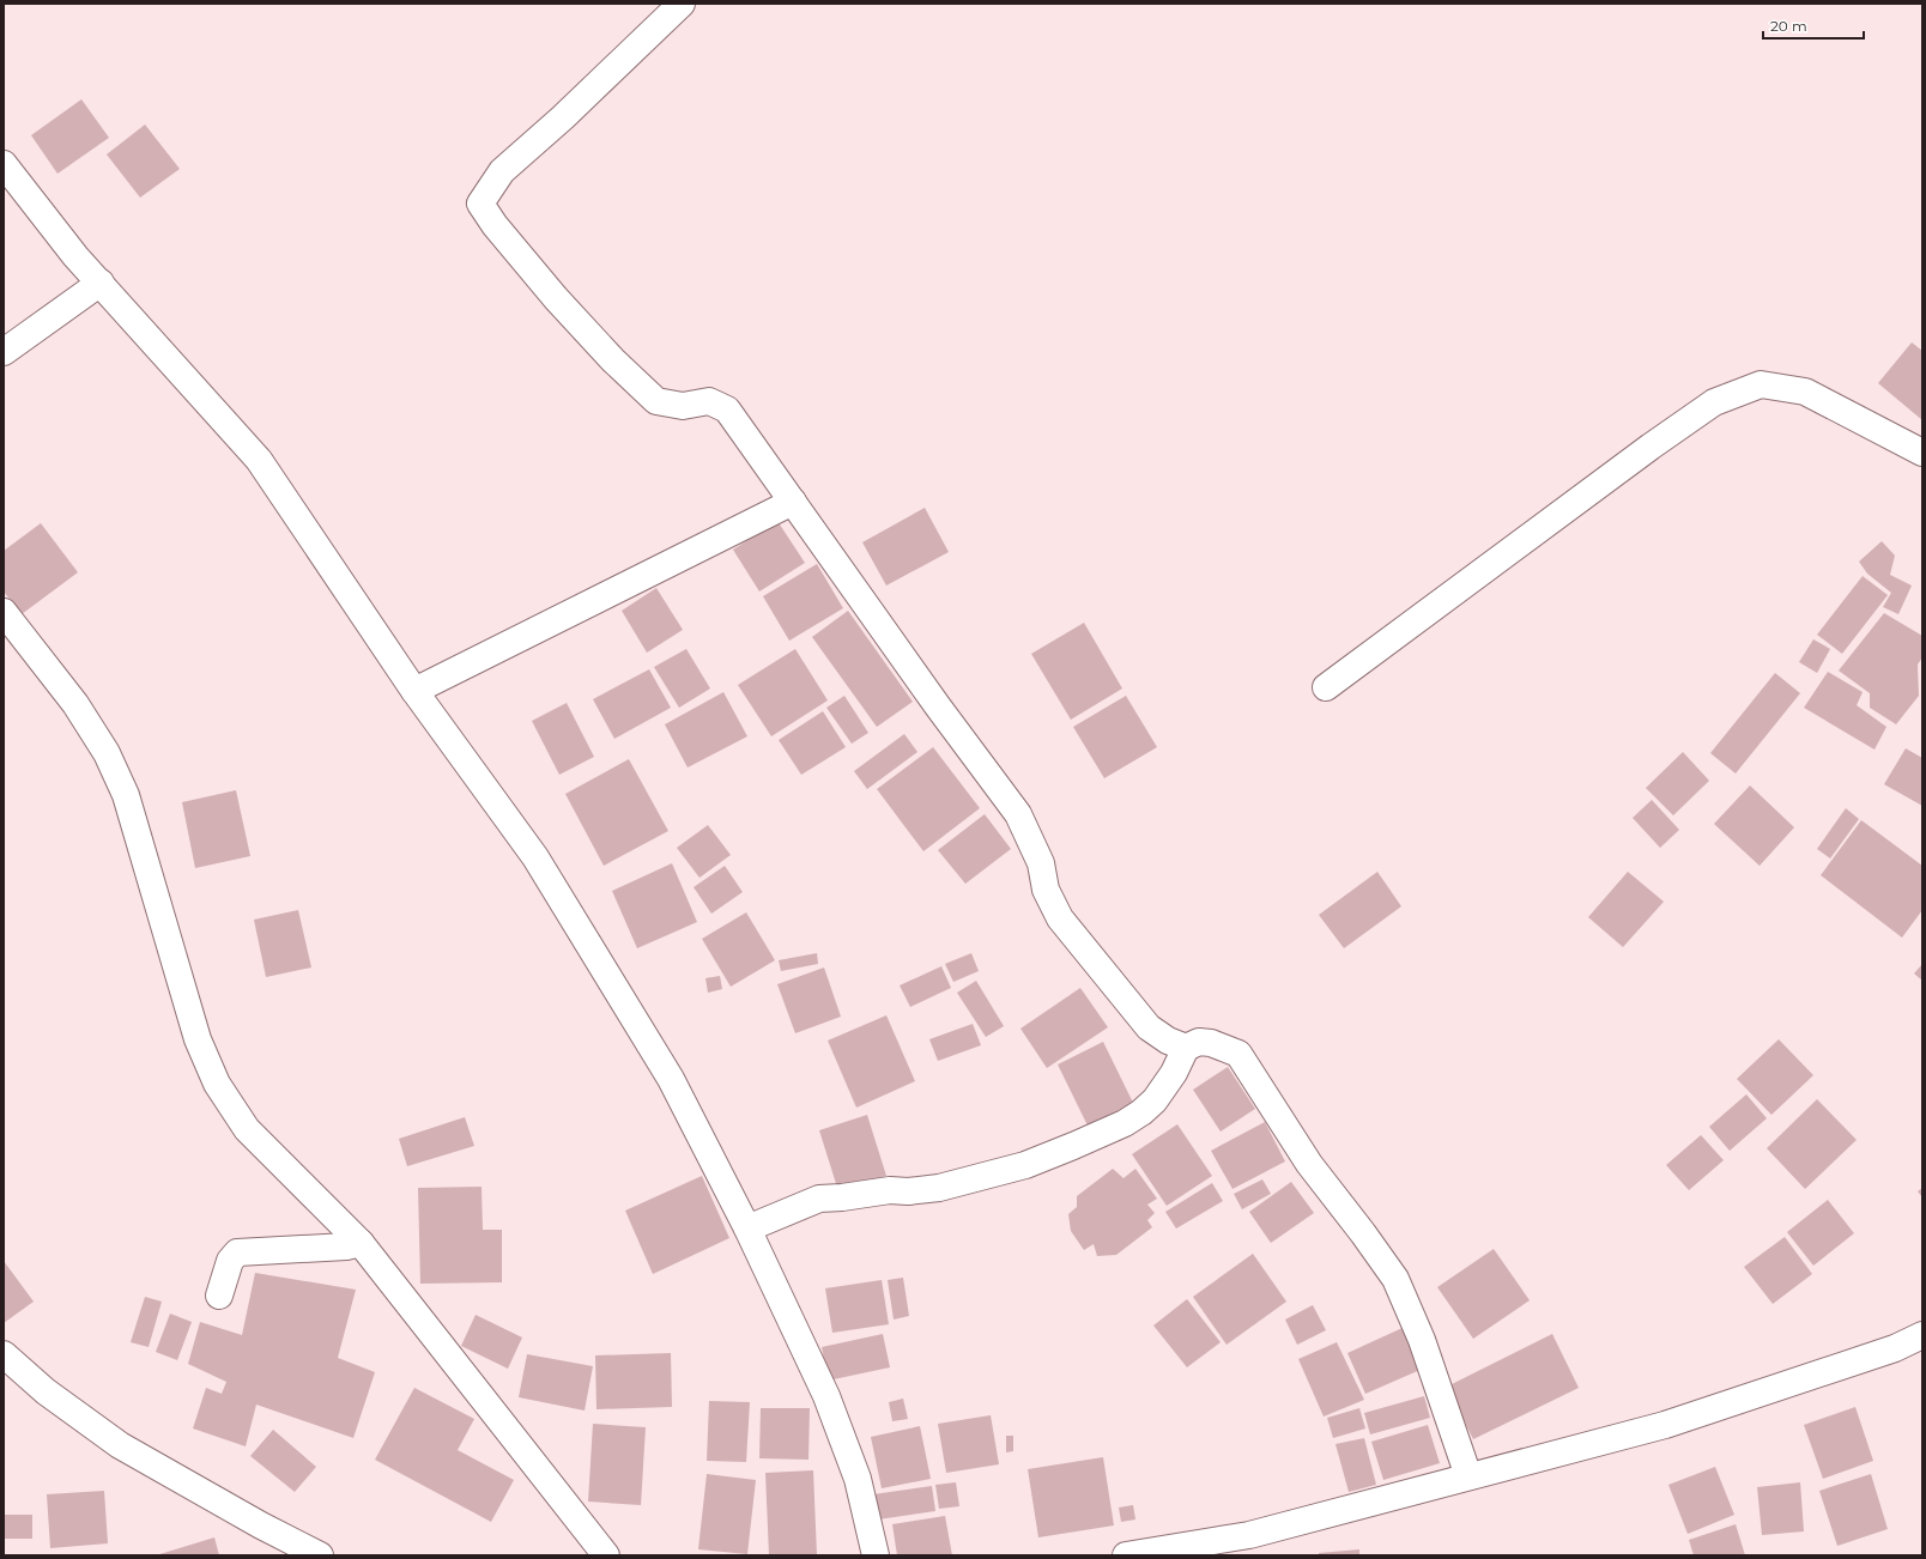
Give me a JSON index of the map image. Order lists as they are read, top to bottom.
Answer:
{
  "scale_bar": "20 m"
}
